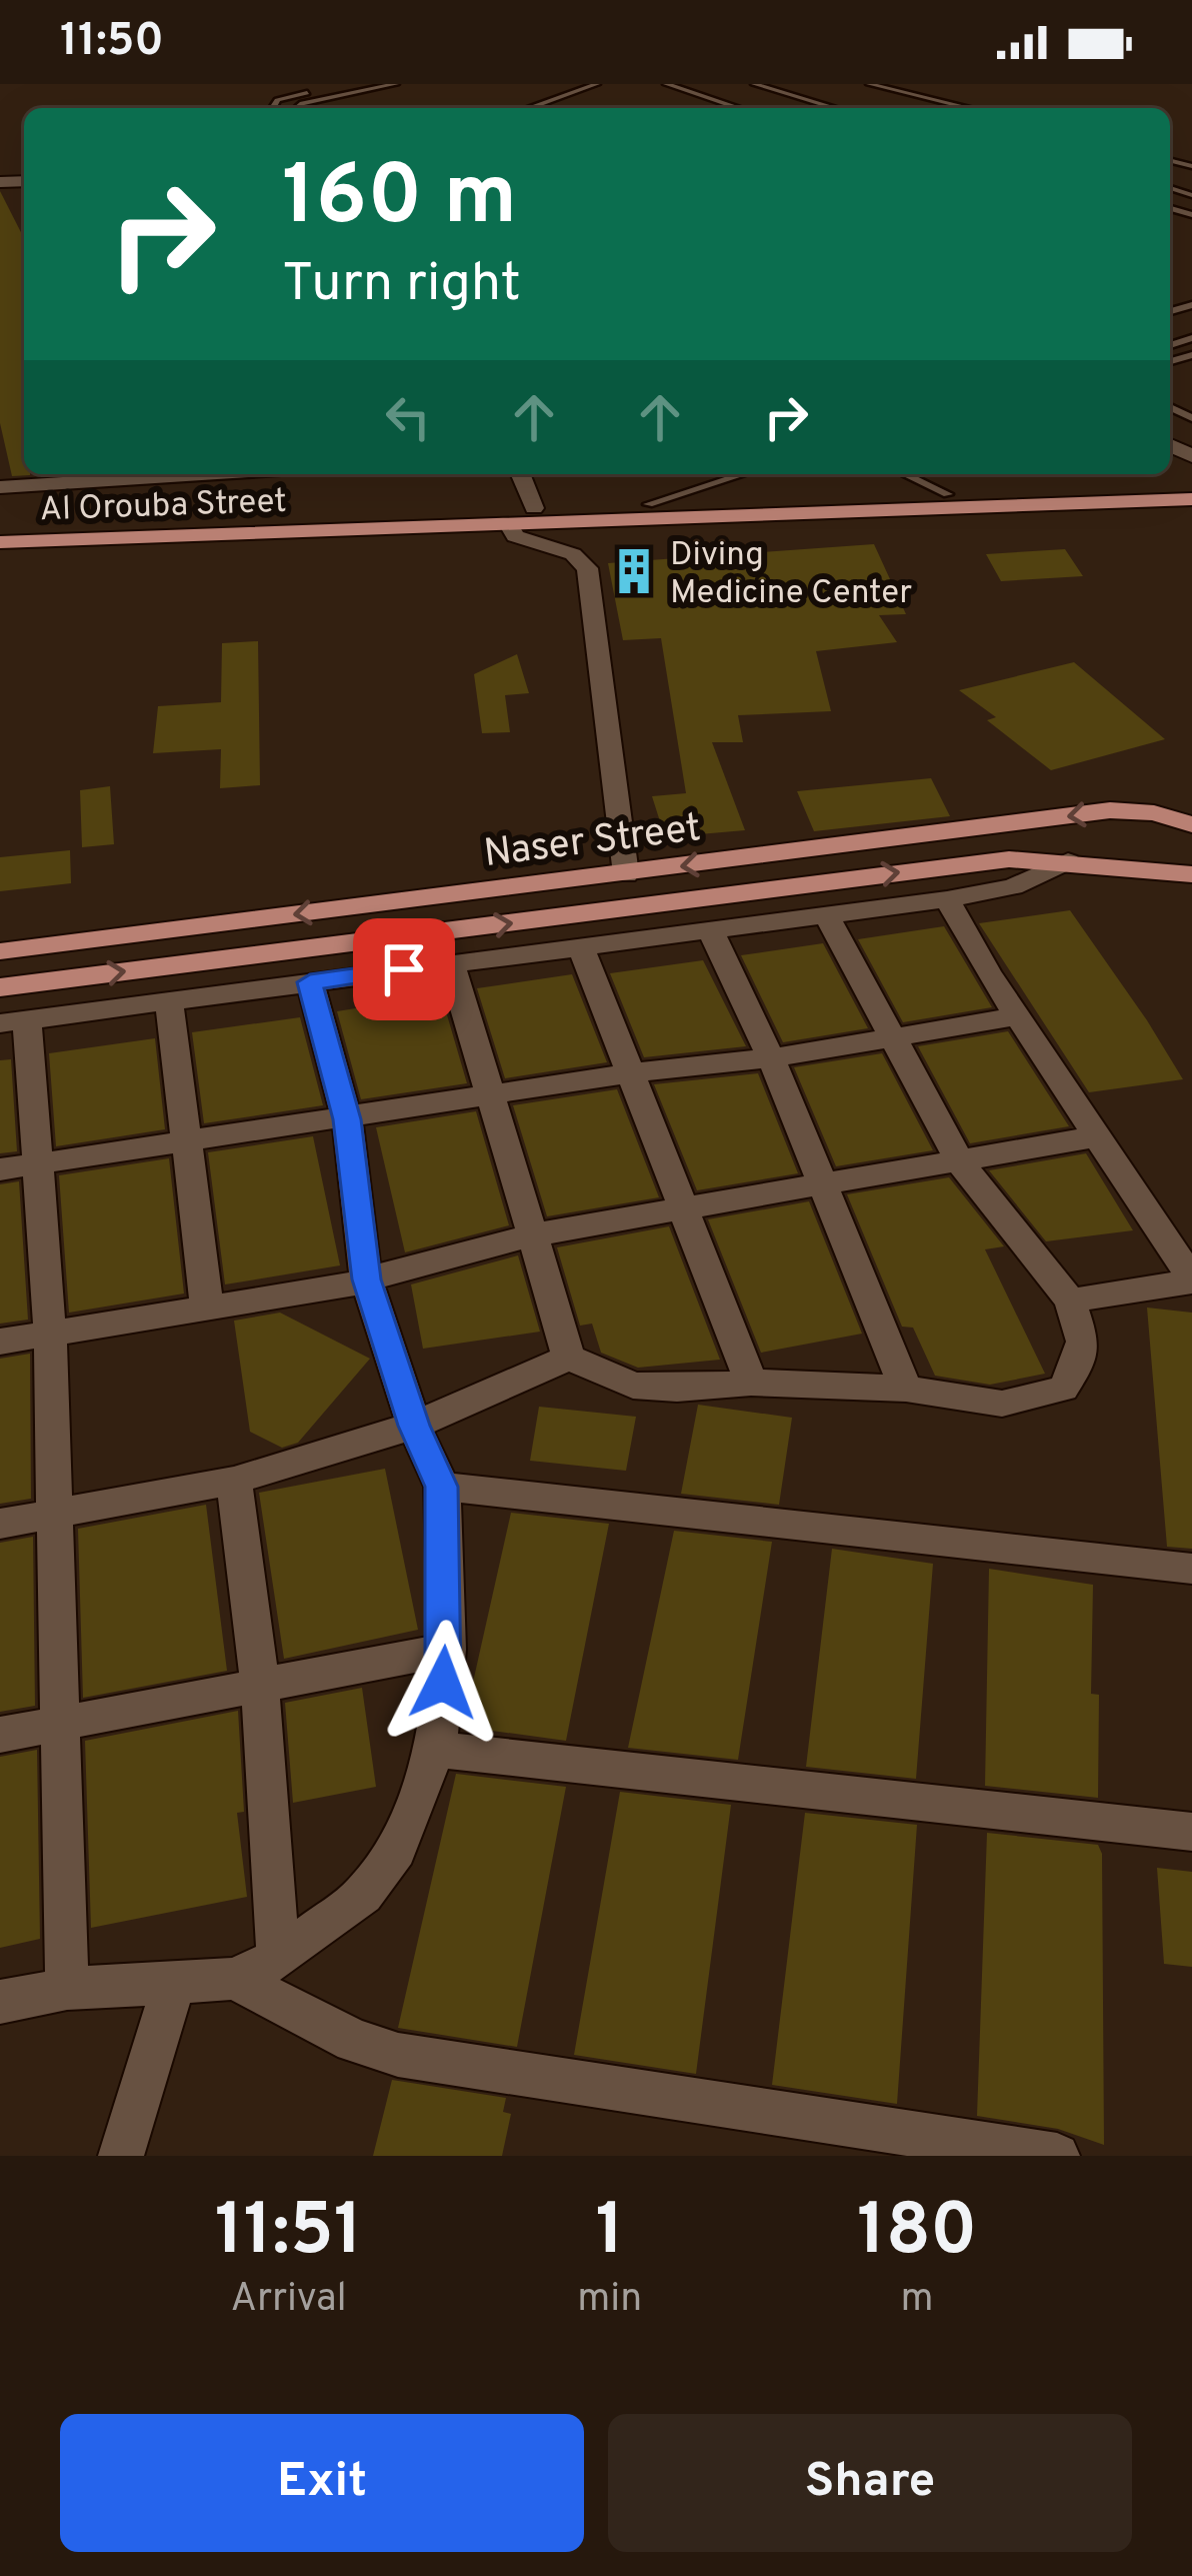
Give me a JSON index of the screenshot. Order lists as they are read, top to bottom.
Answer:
{
  "streets": {
    "main road": ["Al Orouba Street", "Naser Street"]
  },
  "places": {
    "building": ["Diving Medicine Center"]
  },
  "page": {
    "status": "11:50",
    "turn": ["160 m", "Turn right"],
    "eta": [
      "11:51",
      "Arrival",
      "1",
      "min",
      "180",
      "m"
    ],
    "buttons": ["Exit", "Share"]
  }
}
